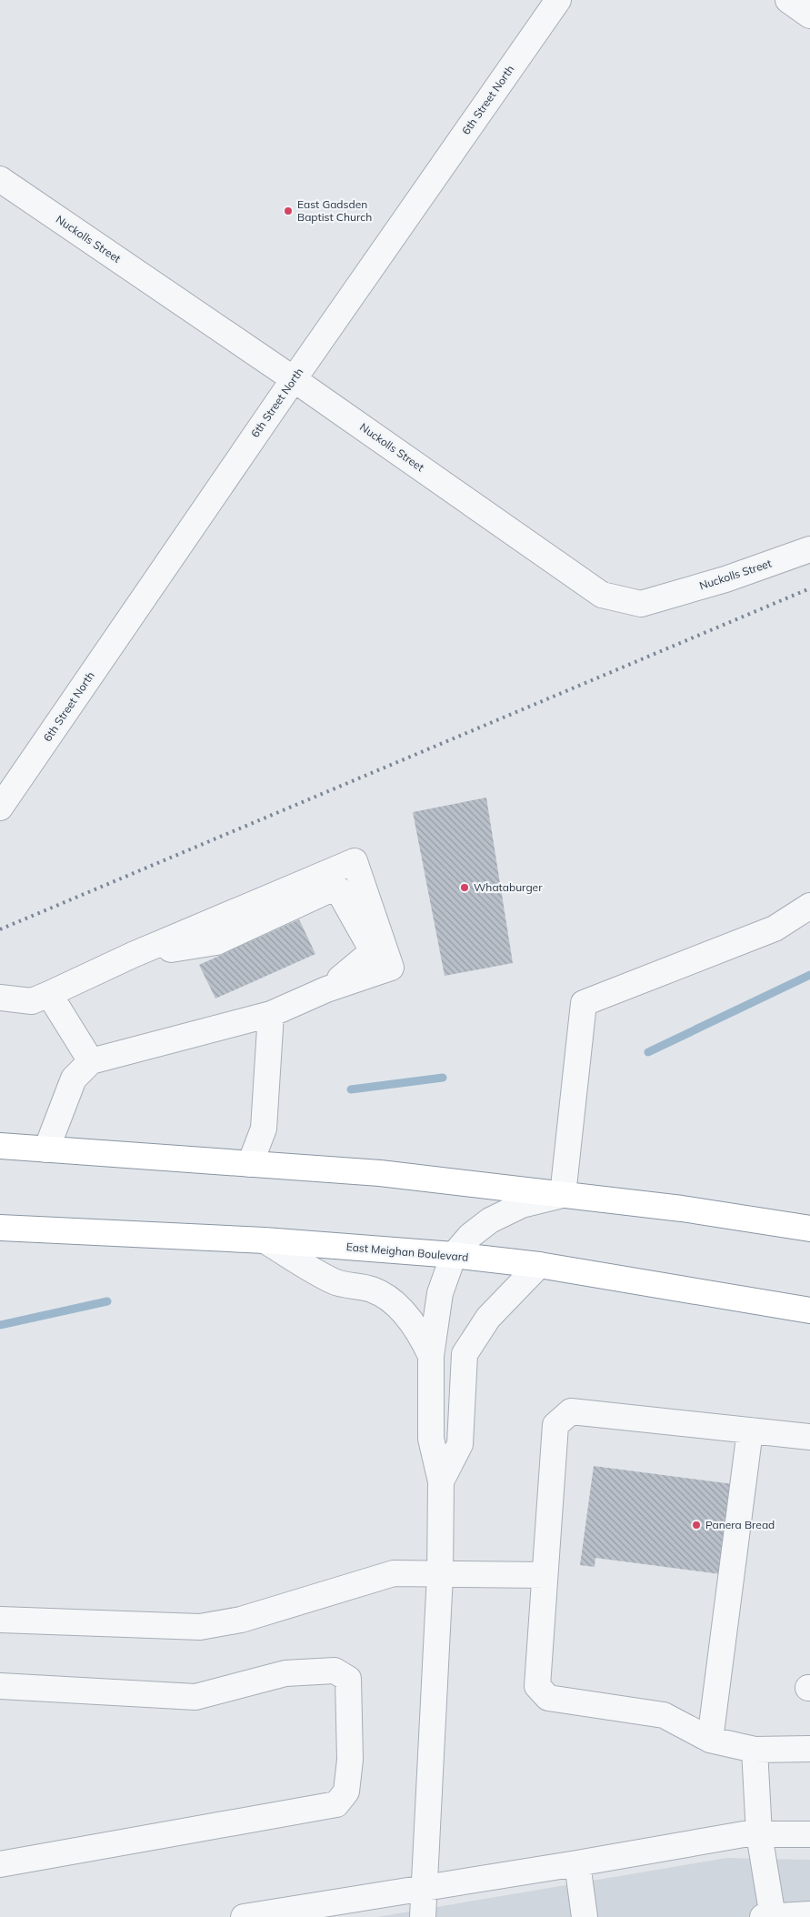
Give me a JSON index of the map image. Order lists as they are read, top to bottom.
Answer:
{
  "streets": {
    "highway": ["East Meighan Boulevard"],
    "street": ["6th Street North", "Nuckolls Street"]
  },
  "crossings": [
    ["6th Street North", "Nuckolls Street"]
  ],
  "places": ["East Gadsden Baptist Church", "Whataburger", "Panera Bread"]
}
